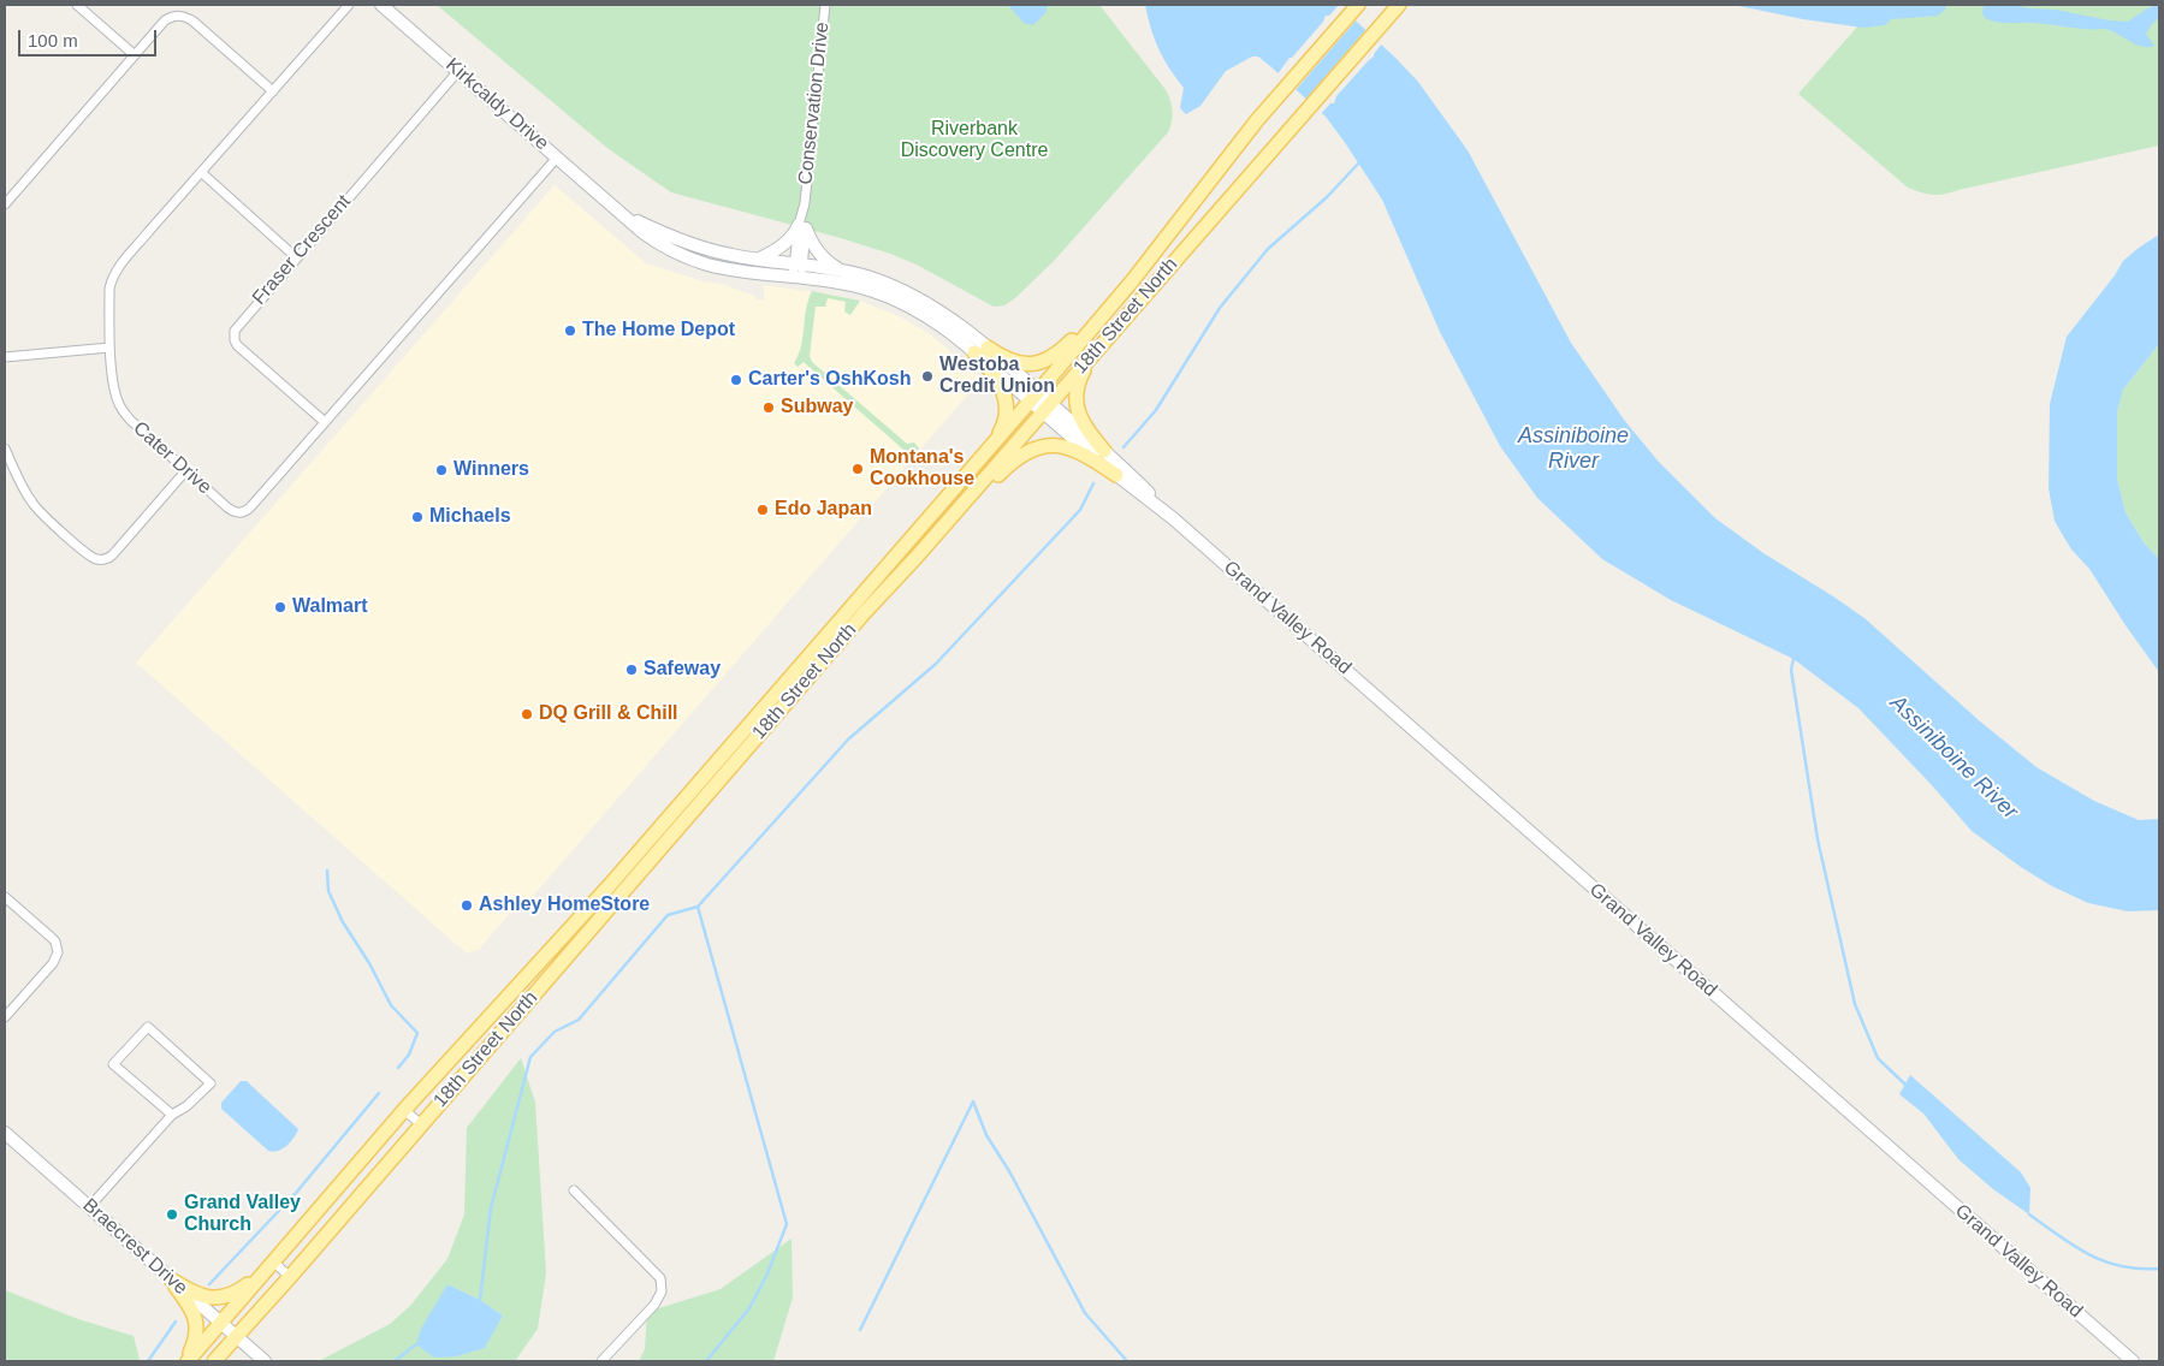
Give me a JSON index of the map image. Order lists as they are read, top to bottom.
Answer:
{
  "streets": {
    "main road": [
      "Kirkcaldy Drive",
      "18th Street North",
      "Grand Valley Road",
      "Braecrest Drive"
    ],
    "street": ["Conservation Drive", "Fraser Crescent", "Cater Drive"]
  },
  "crossings": [
    ["Conservation Drive", "Kirkcaldy Drive"],
    ["Kirkcaldy Drive", "Fraser Crescent"],
    ["Kirkcaldy Drive", "18th Street North"],
    ["Kirkcaldy Drive", "Cater Drive"],
    ["Kirkcaldy Drive", "Grand Valley Road"],
    ["Fraser Crescent", "Cater Drive"],
    ["18th Street North", "Grand Valley Road"],
    ["18th Street North", "Braecrest Drive"]
  ],
  "water": ["Assiniboine River"],
  "parks": ["Riverbank Discovery Centre"],
  "places": [
    "The Home Depot",
    "Westoba Credit Union",
    "Carter's OshKosh",
    "Subway",
    "Montana's Cookhouse",
    "Winners",
    "Edo Japan",
    "Michaels",
    "Walmart",
    "Safeway",
    "DQ Grill & Chill",
    "Ashley HomeStore",
    "Grand Valley Church"
  ],
  "scale_bar": "100 m"
}
